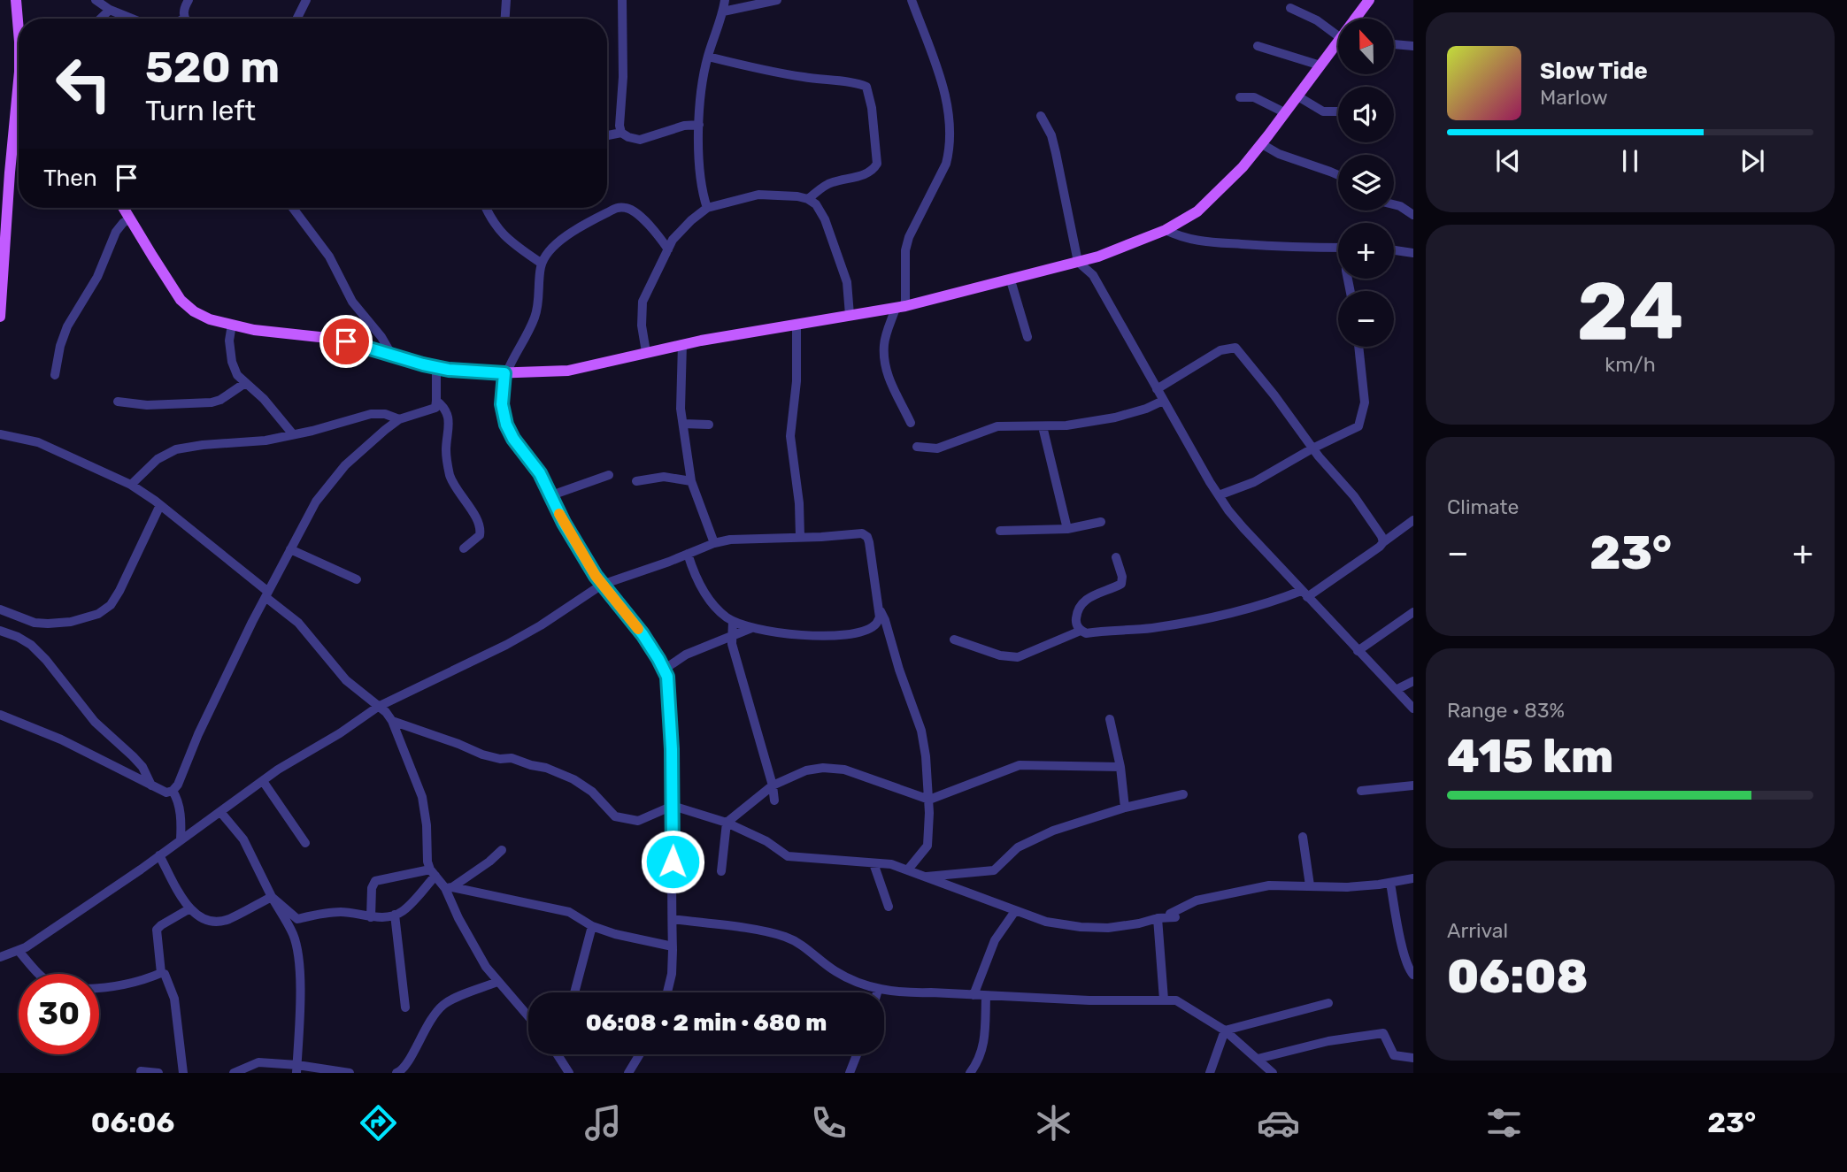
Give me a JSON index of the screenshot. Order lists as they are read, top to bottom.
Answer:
{
  "north": "top",
  "page": {
    "map_buttons": ["+", "−"],
    "turn": ["520 m", "Turn left"],
    "song": ["Slow Tide", "Marlow"],
    "then": "Then",
    "tile": [
      ["24", "km/h"],
      "Climate",
      ["Range · 83%", "415 km"],
      ["Arrival", "06:08"]
    ],
    "heat": ["−", "23°", "+"],
    "limit": "30",
    "trip": "06:08 · 2 min · 680 m",
    "tabs": ["06:06", "23°"]
  }
}
